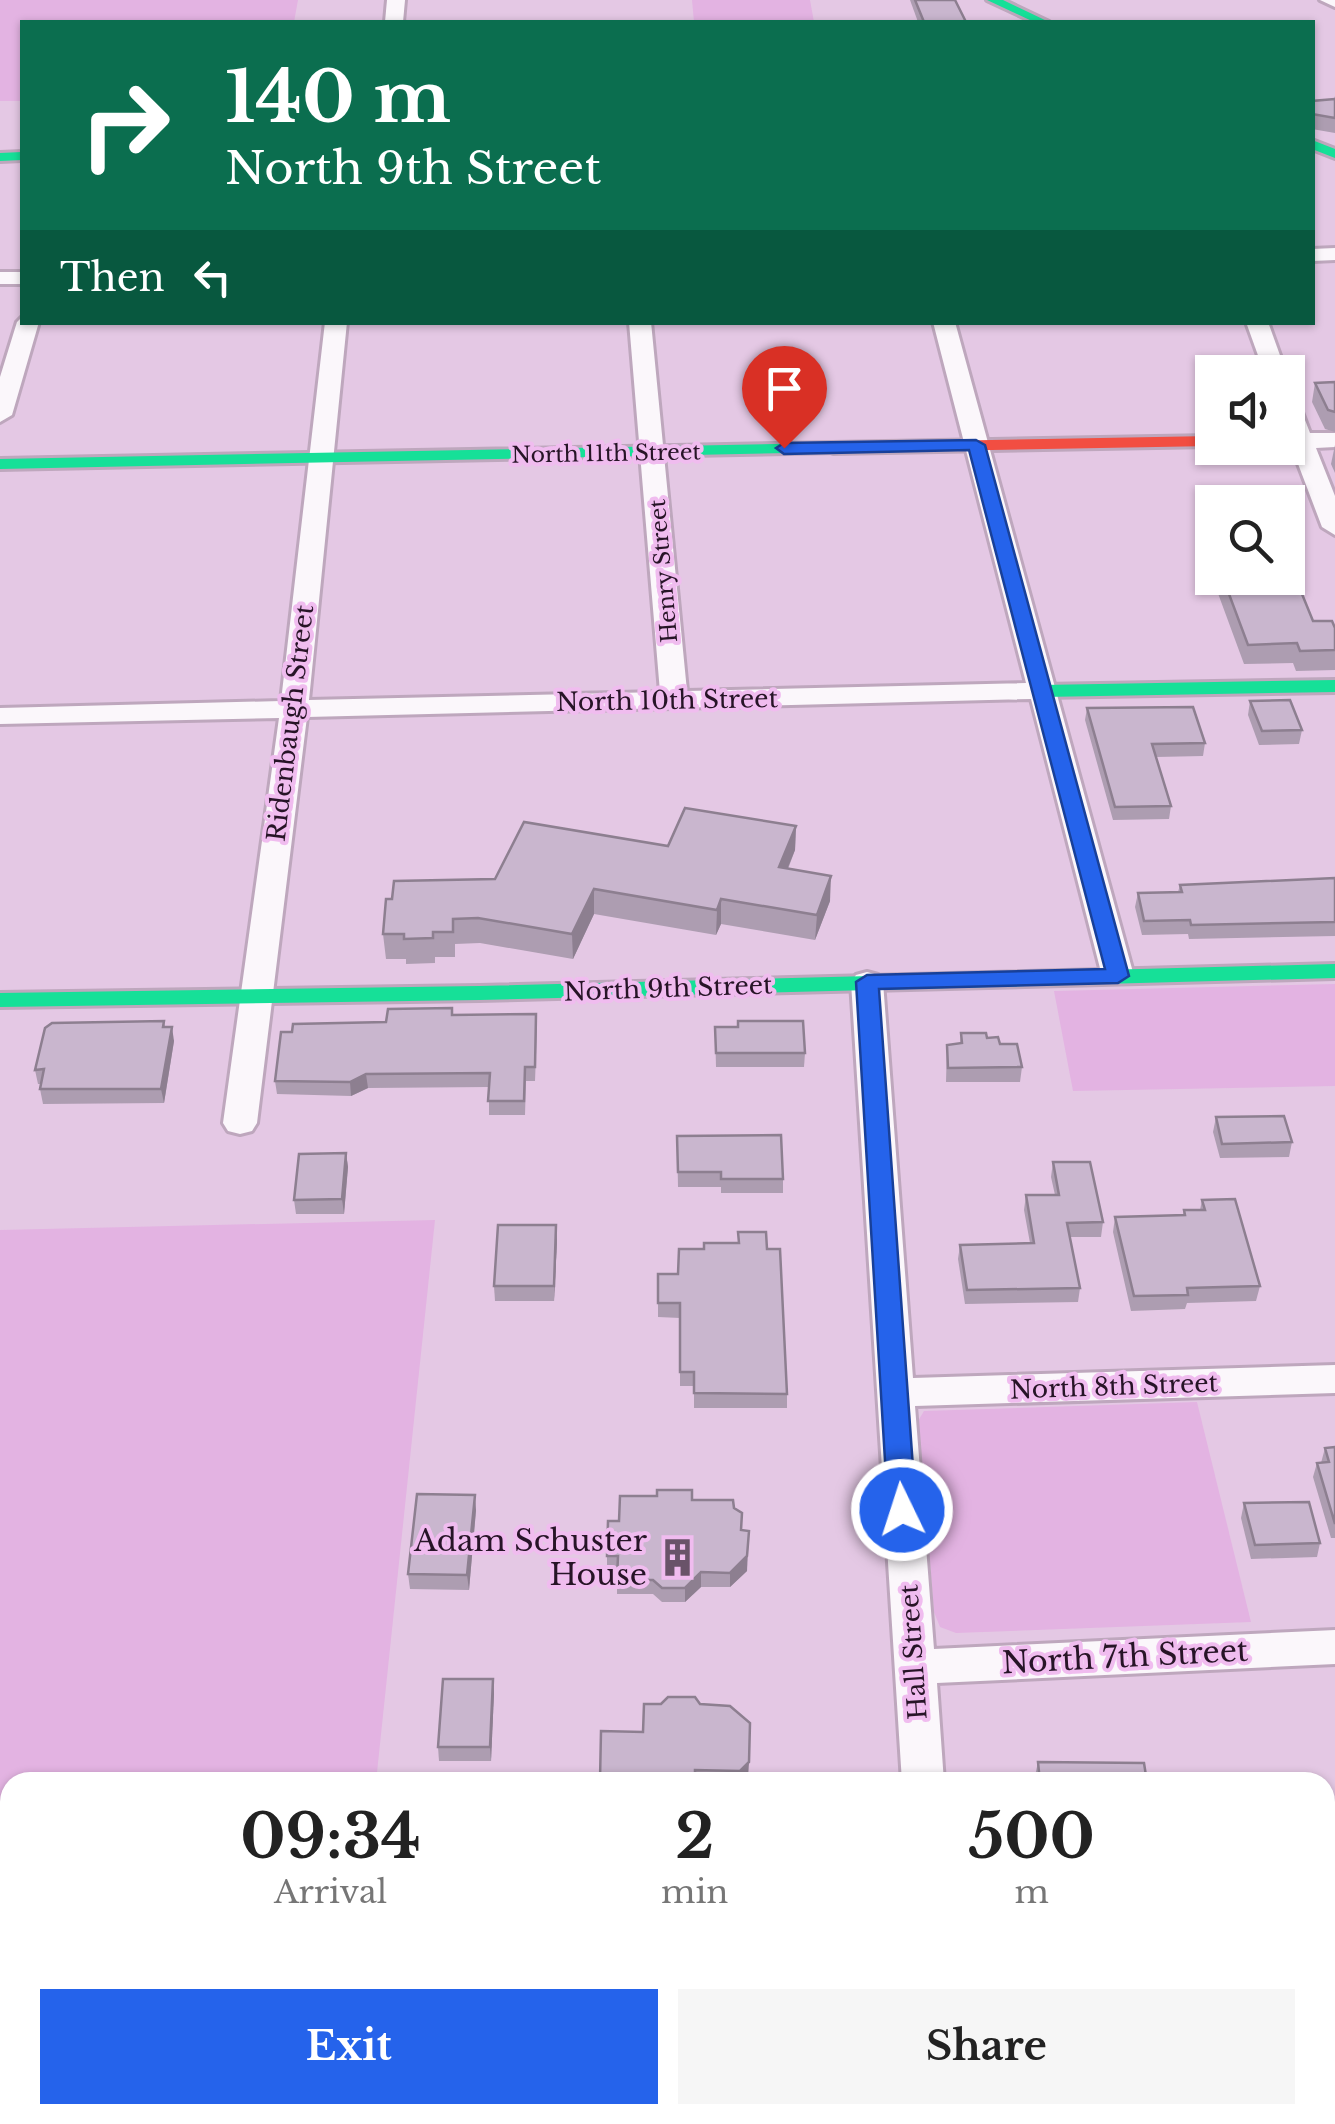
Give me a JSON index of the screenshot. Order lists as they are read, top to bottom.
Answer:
{
  "streets": {
    "street": [
      "North 11th Street",
      "Henry Street",
      "North 10th Street",
      "Ridenbaugh Street",
      "North 9th Street",
      "North 8th Street",
      "Hall Street",
      "North 7th Street"
    ]
  },
  "crossings": [
    ["North 11th Street", "Henry Street"],
    ["North 11th Street", "Ridenbaugh Street"],
    ["Henry Street", "North 10th Street"],
    ["North 10th Street", "Ridenbaugh Street"],
    ["Ridenbaugh Street", "North 9th Street"],
    ["North 9th Street", "Hall Street"],
    ["North 8th Street", "Hall Street"],
    ["Hall Street", "North 7th Street"]
  ],
  "places": {
    "building": ["Adam Schuster House"]
  },
  "page": {
    "turn": ["140 m", "North 9th Street"],
    "then": "Then",
    "eta": [
      "09:34",
      "Arrival",
      "2",
      "min",
      "500",
      "m"
    ],
    "buttons": ["Exit", "Share"]
  }
}
